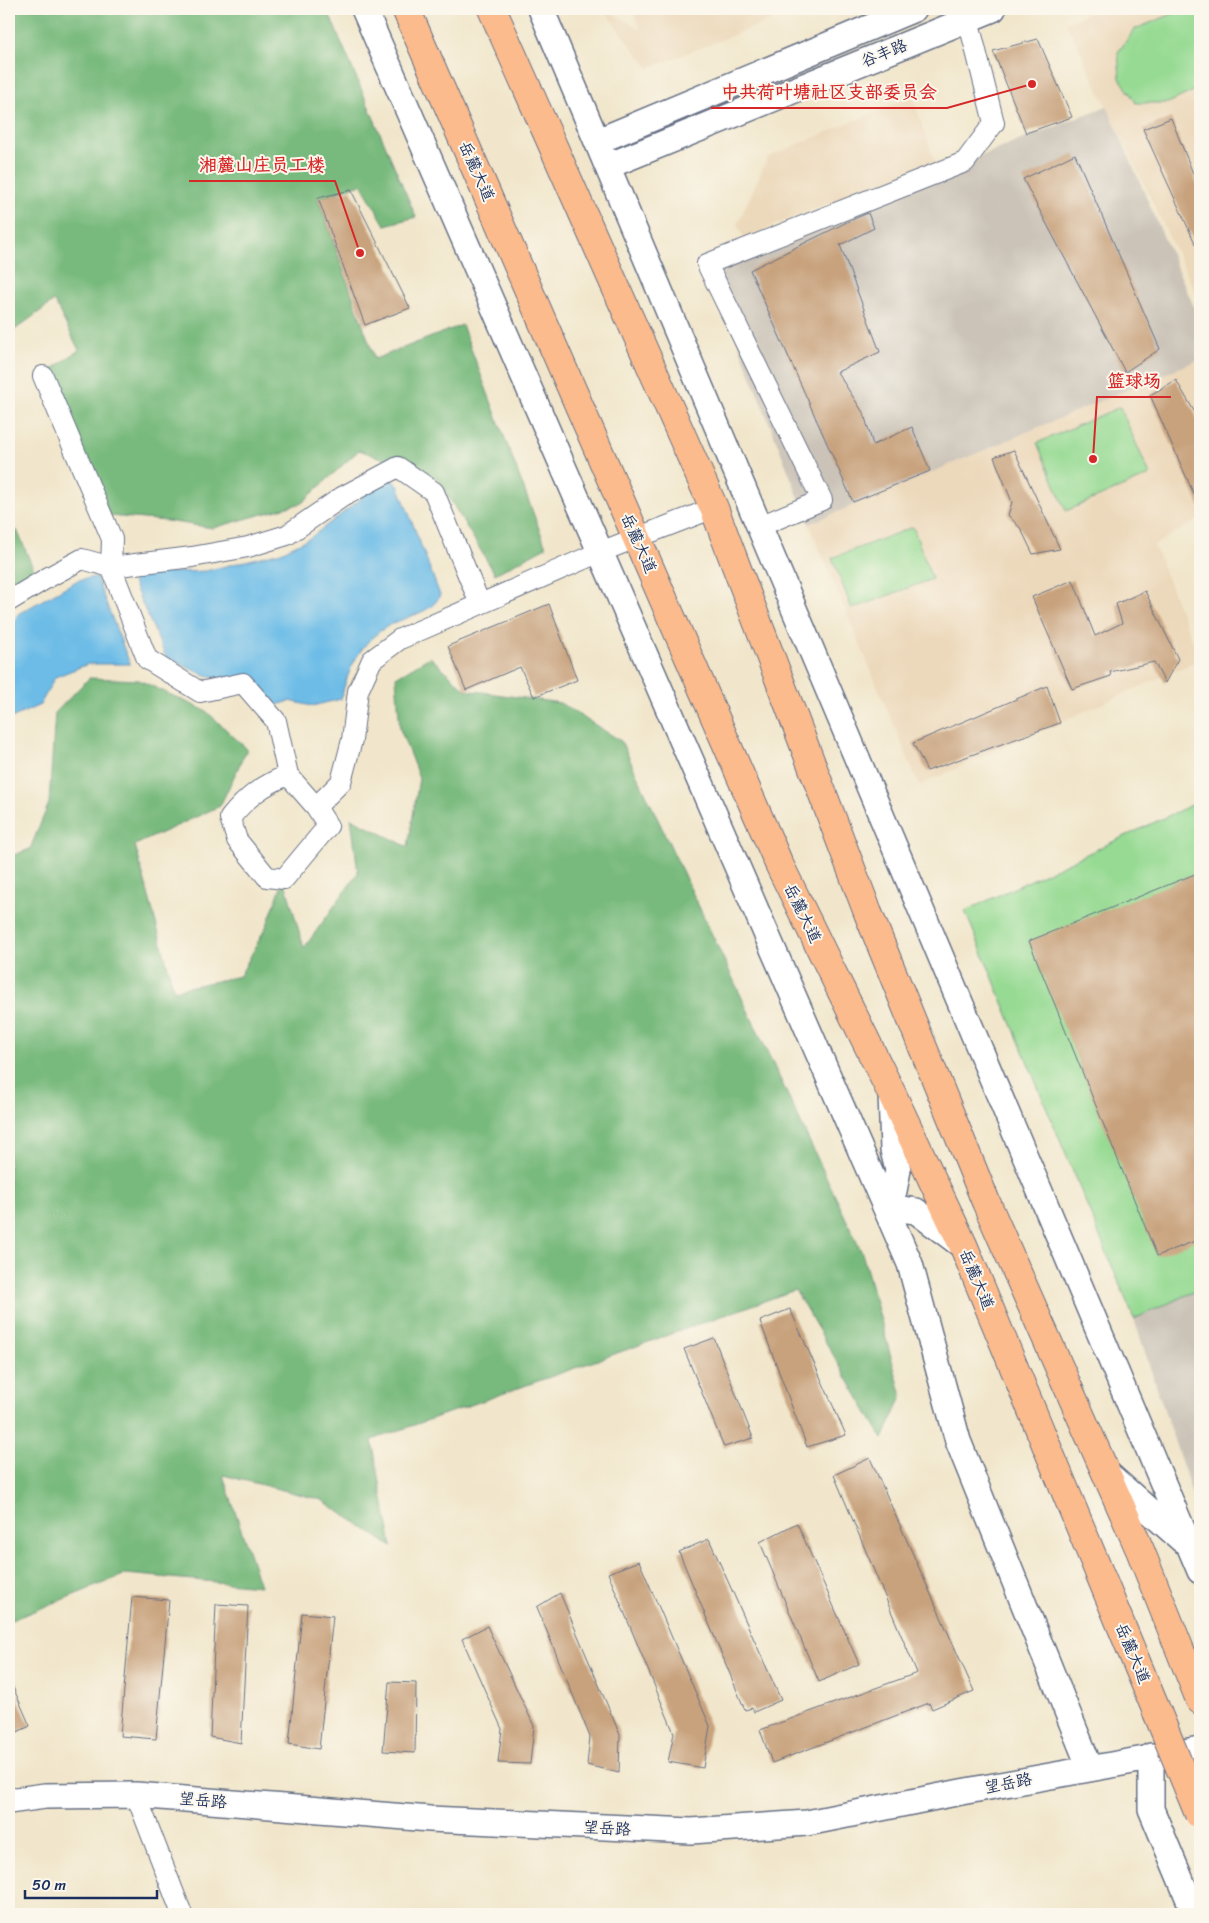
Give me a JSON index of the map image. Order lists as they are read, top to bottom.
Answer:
{
  "streets": {
    "highway": ["岳麓大道"],
    "street": ["谷丰路", "望岳路"]
  },
  "places": ["中共荷叶塘社区支部委员会", "湘麓山庄员工楼", "篮球场"],
  "scale_bar": "50 m"
}
